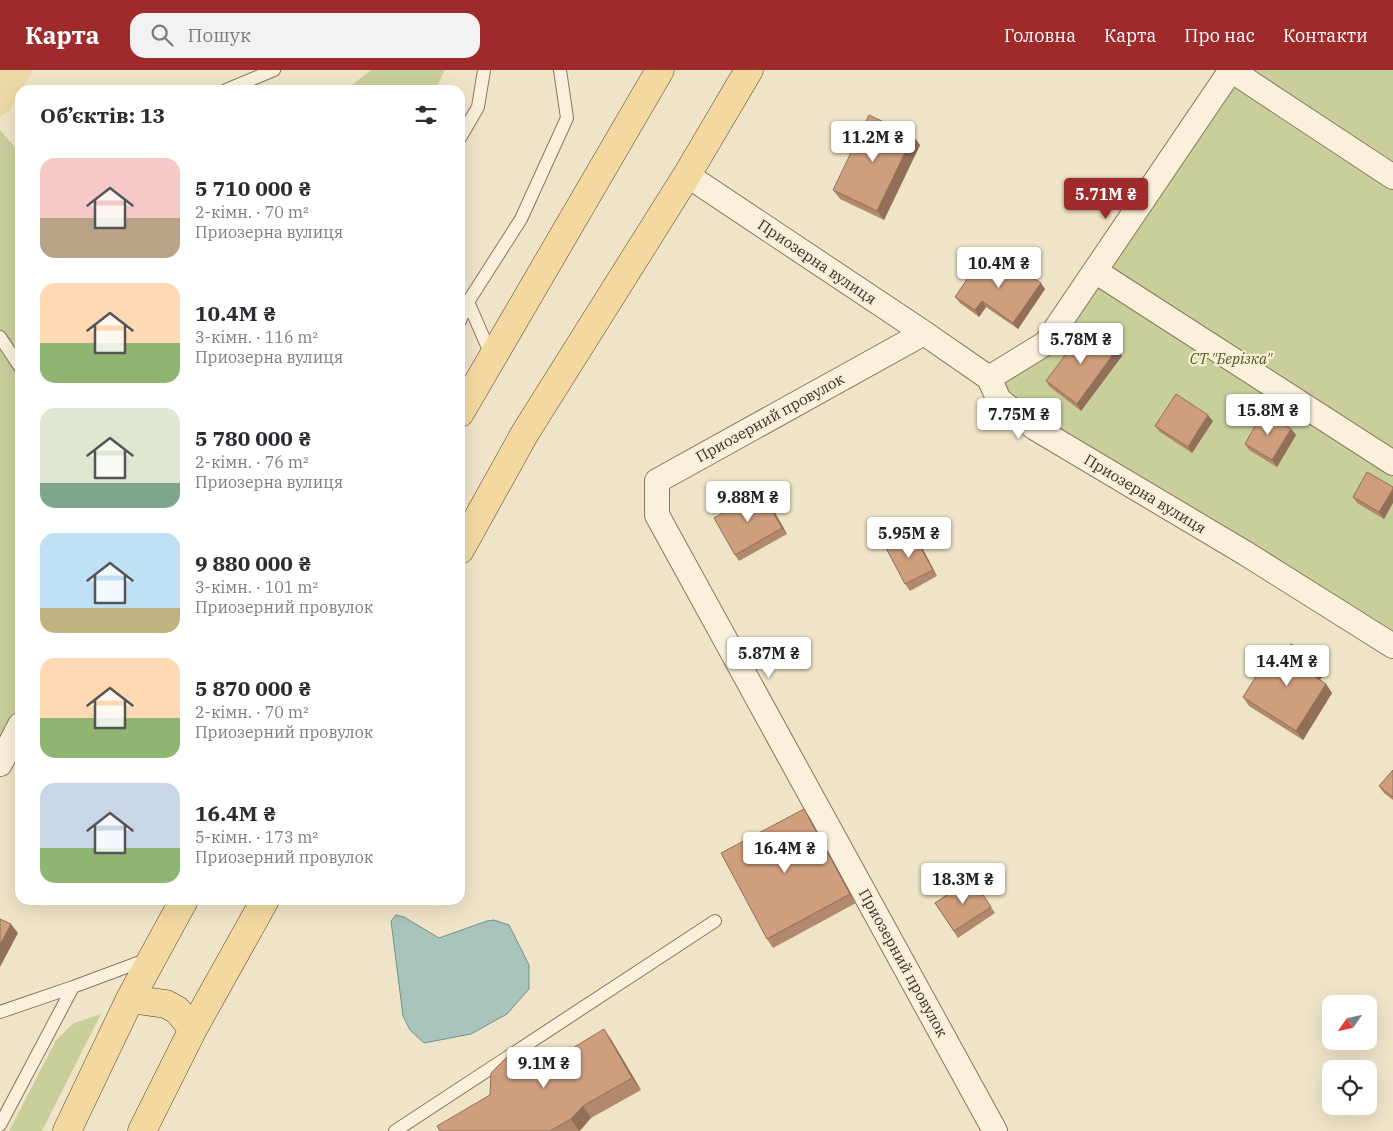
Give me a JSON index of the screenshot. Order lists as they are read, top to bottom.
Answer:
{
  "streets": {
    "street": ["Приозерна вулиця", "Приозерний провулок"]
  },
  "crossings": [
    ["Приозерна вулиця", "Приозерний провулок"]
  ],
  "parks": ["СТ \"Берізка\""],
  "north": "bottom left",
  "page": {
    "header": "Карта",
    "search": "Пошук",
    "nav": [
      "Головна",
      "Карта",
      "Про нас",
      "Контакти"
    ],
    "heading": "Об’єктів: 13",
    "price": [
      "11.2M ₴",
      "5.71M ₴",
      "10.4M ₴",
      "5.78M ₴",
      "15.8M ₴",
      "7.75M ₴",
      "9.88M ₴",
      "5.95M ₴",
      "5.87M ₴",
      "14.4M ₴",
      "16.4M ₴",
      "18.3M ₴",
      "9.1M ₴"
    ],
    "list": [
      {
        "name": "5 710 000 ₴",
        "note": "2-кімн. · 70 m² · Приозерна вулиця"
      },
      {
        "name": "10.4M ₴",
        "note": "3-кімн. · 116 m² · Приозерна вулиця"
      },
      {
        "name": "5 780 000 ₴",
        "note": "2-кімн. · 76 m² · Приозерна вулиця"
      },
      {
        "name": "9 880 000 ₴",
        "note": "3-кімн. · 101 m² · Приозерний провулок"
      },
      {
        "name": "5 870 000 ₴",
        "note": "2-кімн. · 70 m² · Приозерний провулок"
      },
      {
        "name": "16.4M ₴",
        "note": "5-кімн. · 173 m² · Приозерний провулок"
      }
    ]
  }
}
